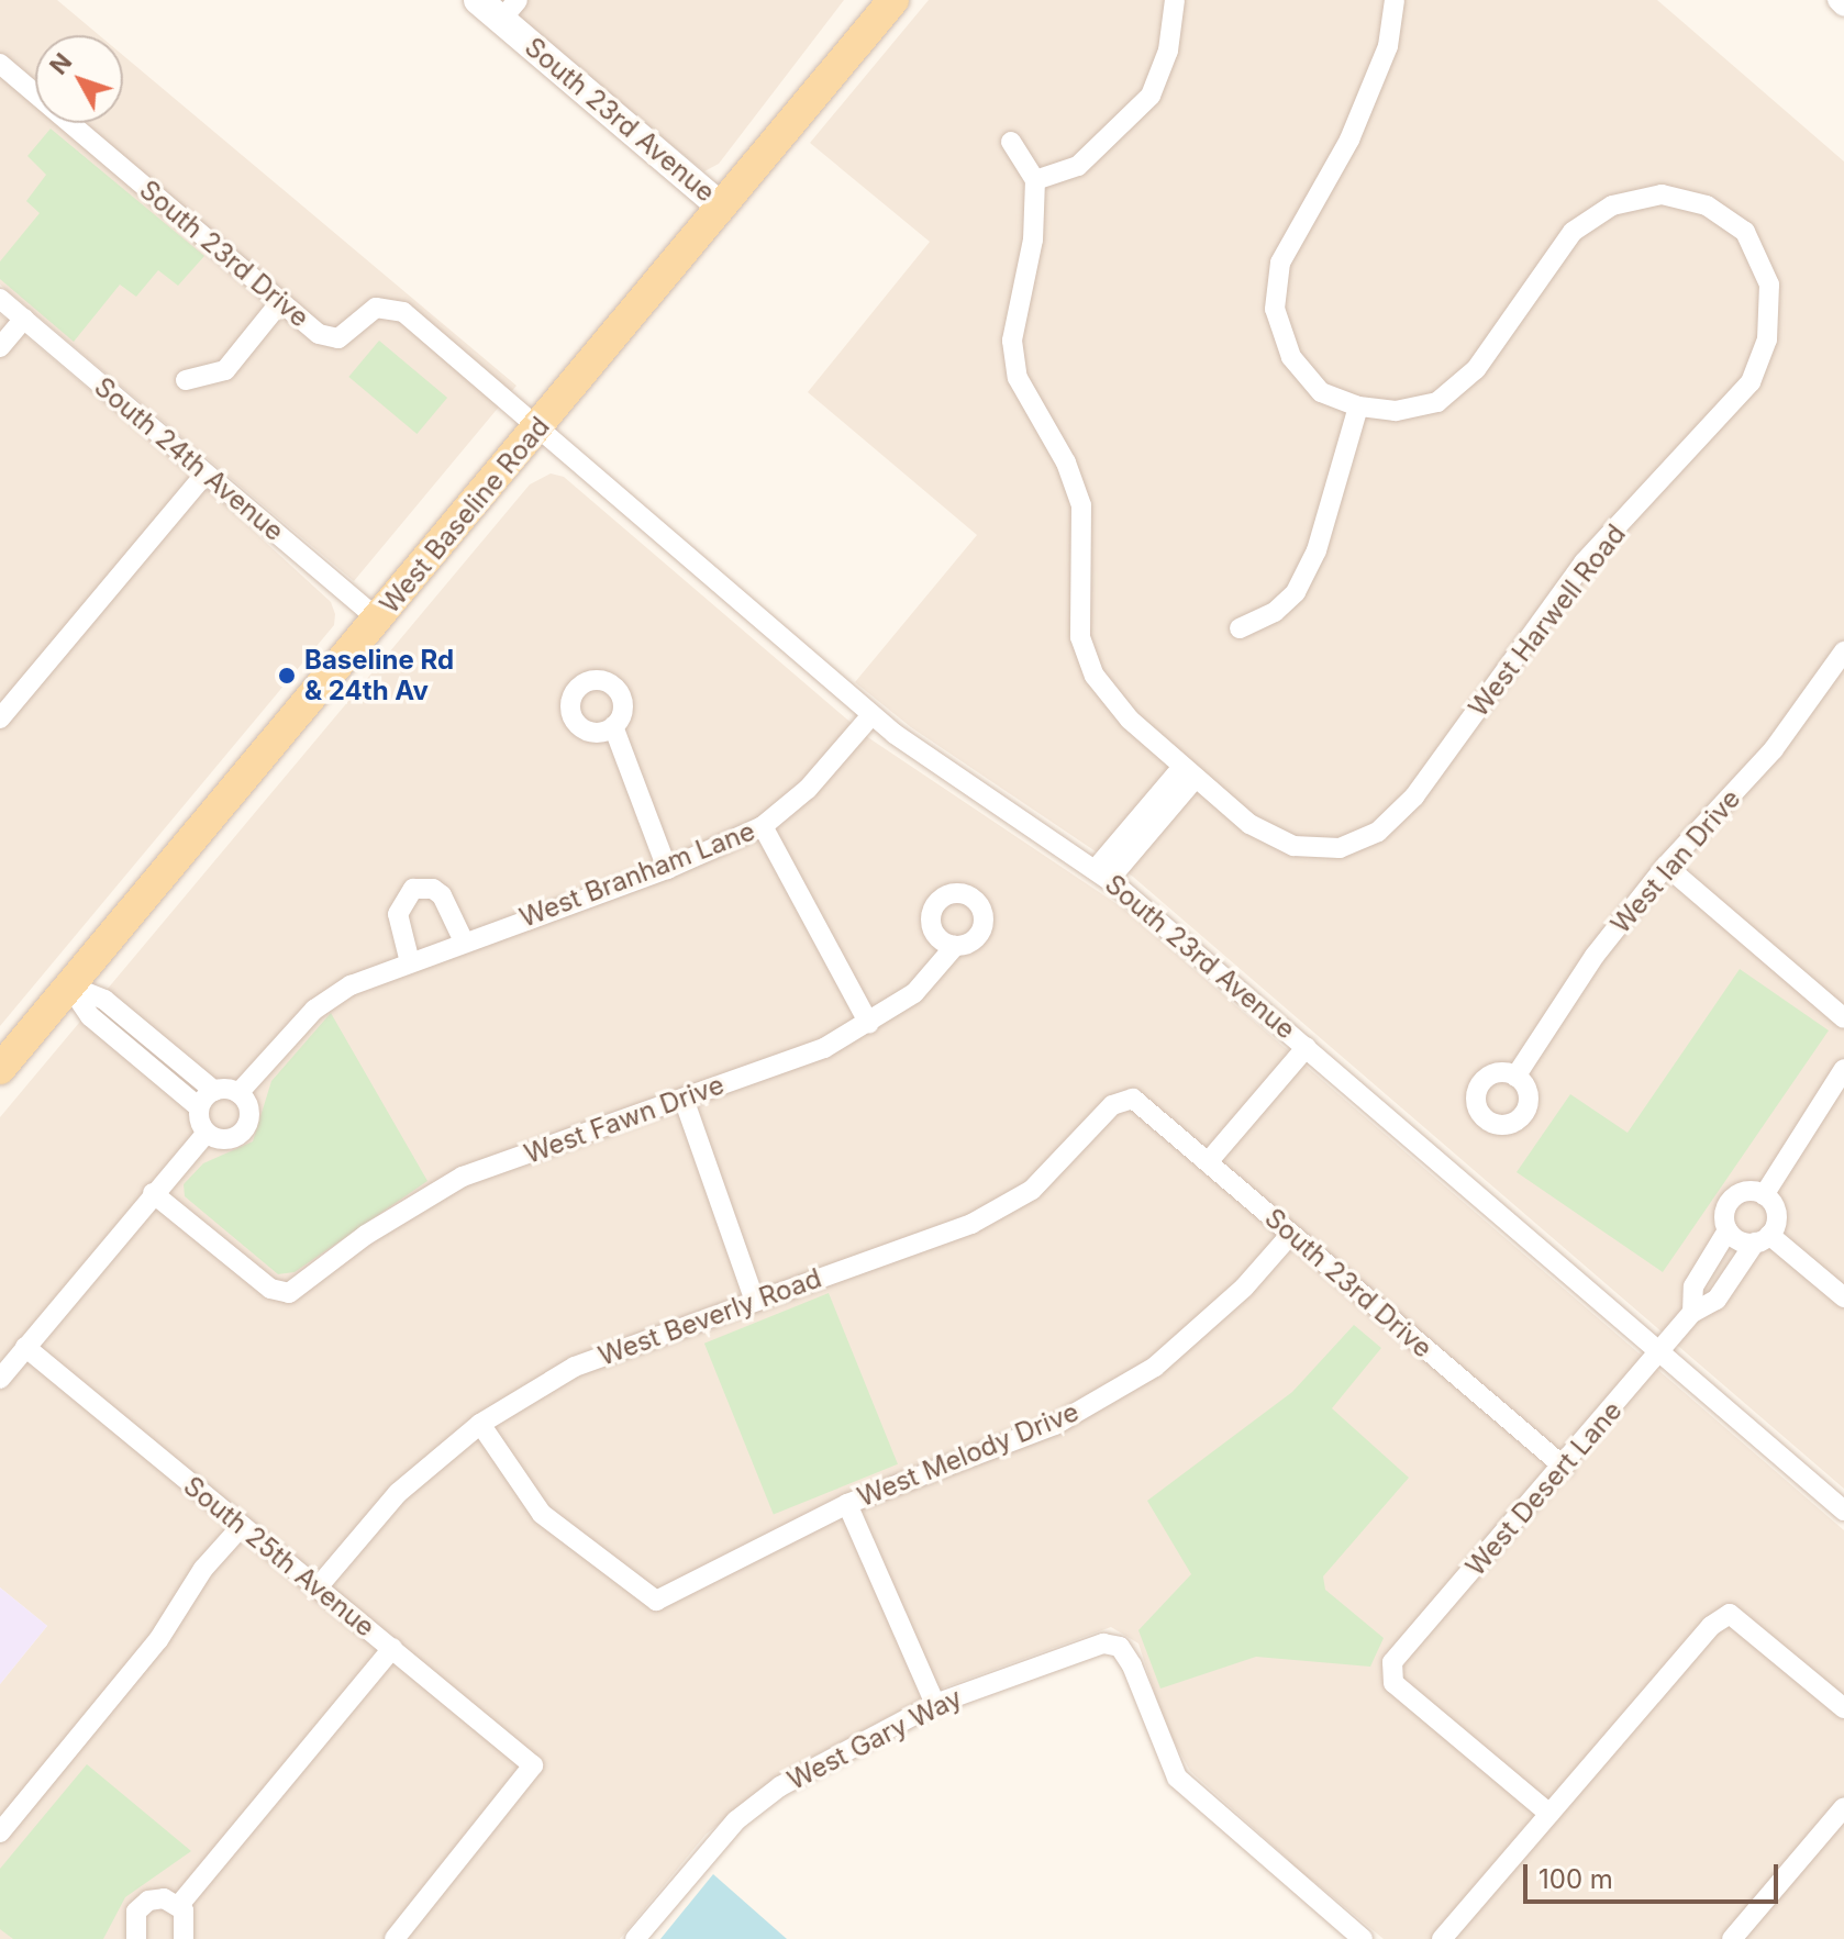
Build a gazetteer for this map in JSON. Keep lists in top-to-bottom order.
{
  "streets": {
    "main road": ["West Baseline Road"],
    "street": [
      "South 23rd Avenue",
      "South 23rd Drive",
      "South 24th Avenue",
      "West Harwell Road",
      "West Ian Drive",
      "West Branham Lane",
      "West Fawn Drive",
      "West Beverly Road",
      "West Melody Drive",
      "West Desert Lane",
      "South 25th Avenue",
      "West Gary Way"
    ]
  },
  "crossings": [
    ["South 23rd Avenue", "South 23rd Drive"],
    ["South 23rd Avenue", "West Baseline Road"],
    ["South 23rd Avenue", "West Branham Lane"],
    ["South 23rd Avenue", "West Desert Lane"],
    ["South 23rd Drive", "West Baseline Road"],
    ["South 23rd Drive", "West Beverly Road"],
    ["South 23rd Drive", "West Melody Drive"],
    ["South 23rd Drive", "West Desert Lane"],
    ["South 24th Avenue", "West Baseline Road"],
    ["West Beverly Road", "West Melody Drive"],
    ["West Beverly Road", "South 25th Avenue"]
  ],
  "places": ["Baseline Rd & 24th Av"],
  "scale_bar": "100 m",
  "north": "top left"
}
